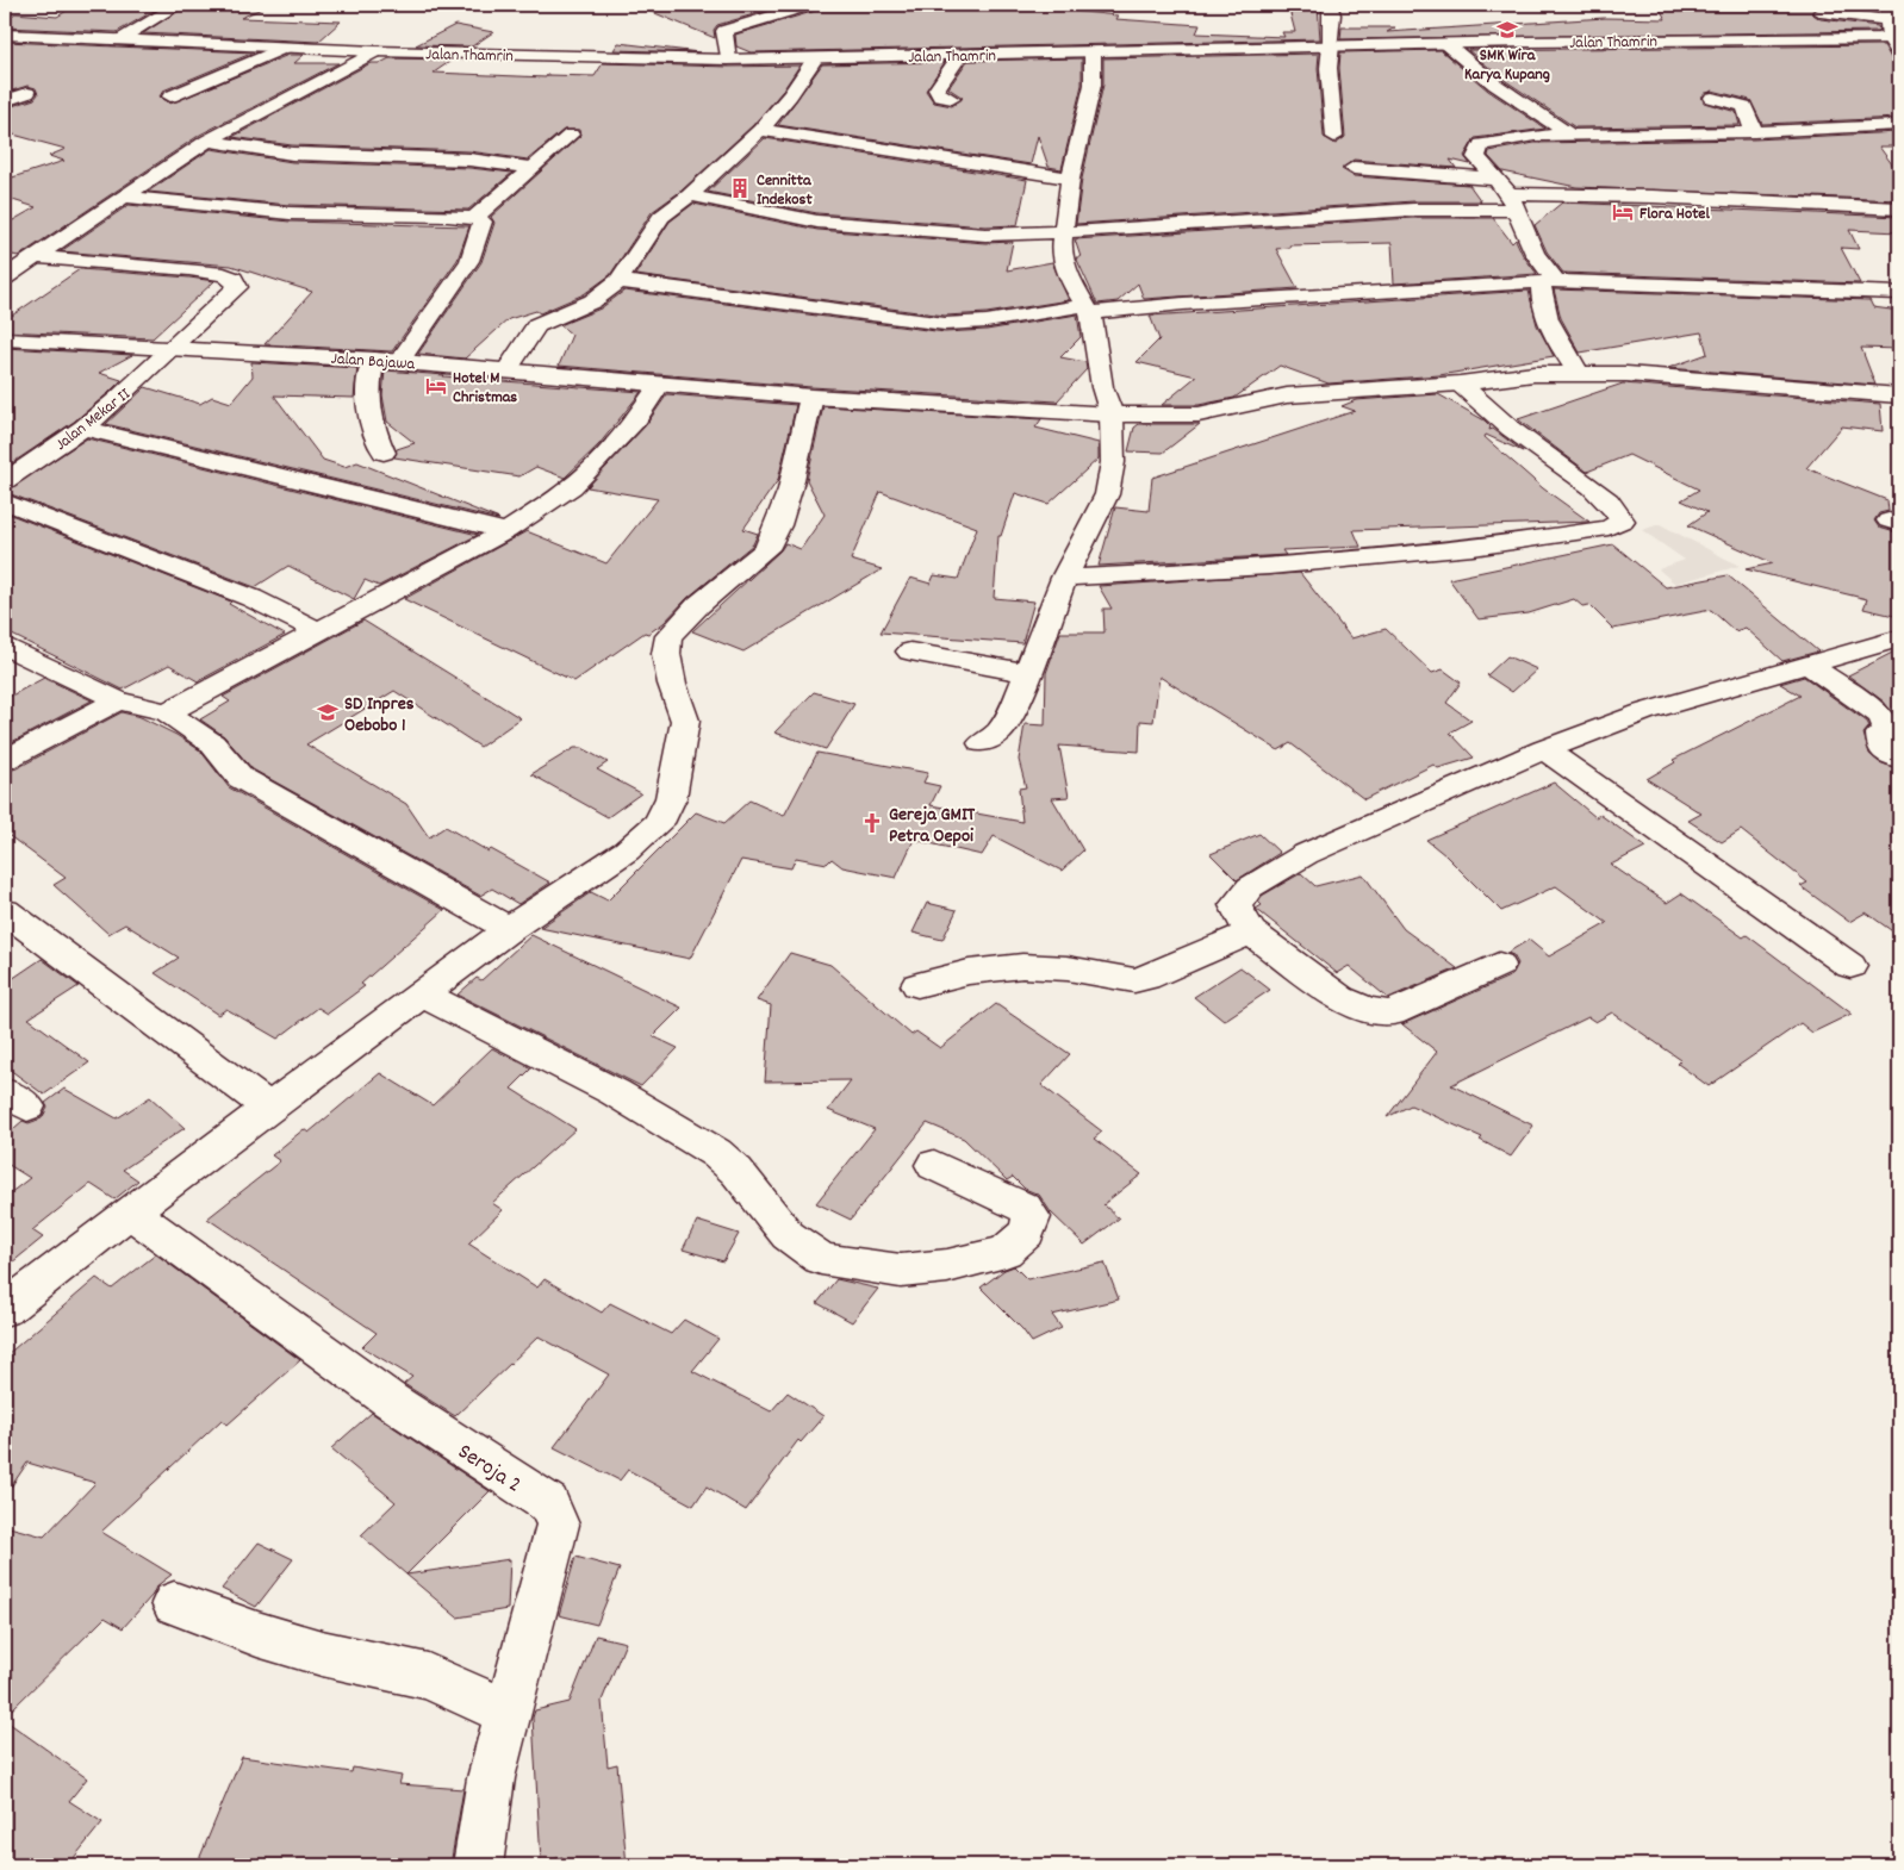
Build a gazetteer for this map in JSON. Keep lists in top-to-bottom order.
{
  "streets": {
    "street": [
      "Jalan Thamrin",
      "Jalan Bajawa",
      "Jalan Mekar II",
      "Seroja 2"
    ]
  },
  "crossings": [
    ["Jalan Bajawa", "Jalan Mekar II"]
  ],
  "places": {
    "school or university": ["SMK Wira Karya Kupang", "SD Inpres Oebobo 1"],
    "building": ["Cennitta Indekost"],
    "hotel": ["Flora Hotel", "Hotel M Christmas"],
    "church": ["Gereja GMIT Petra Oepoi"]
  }
}
